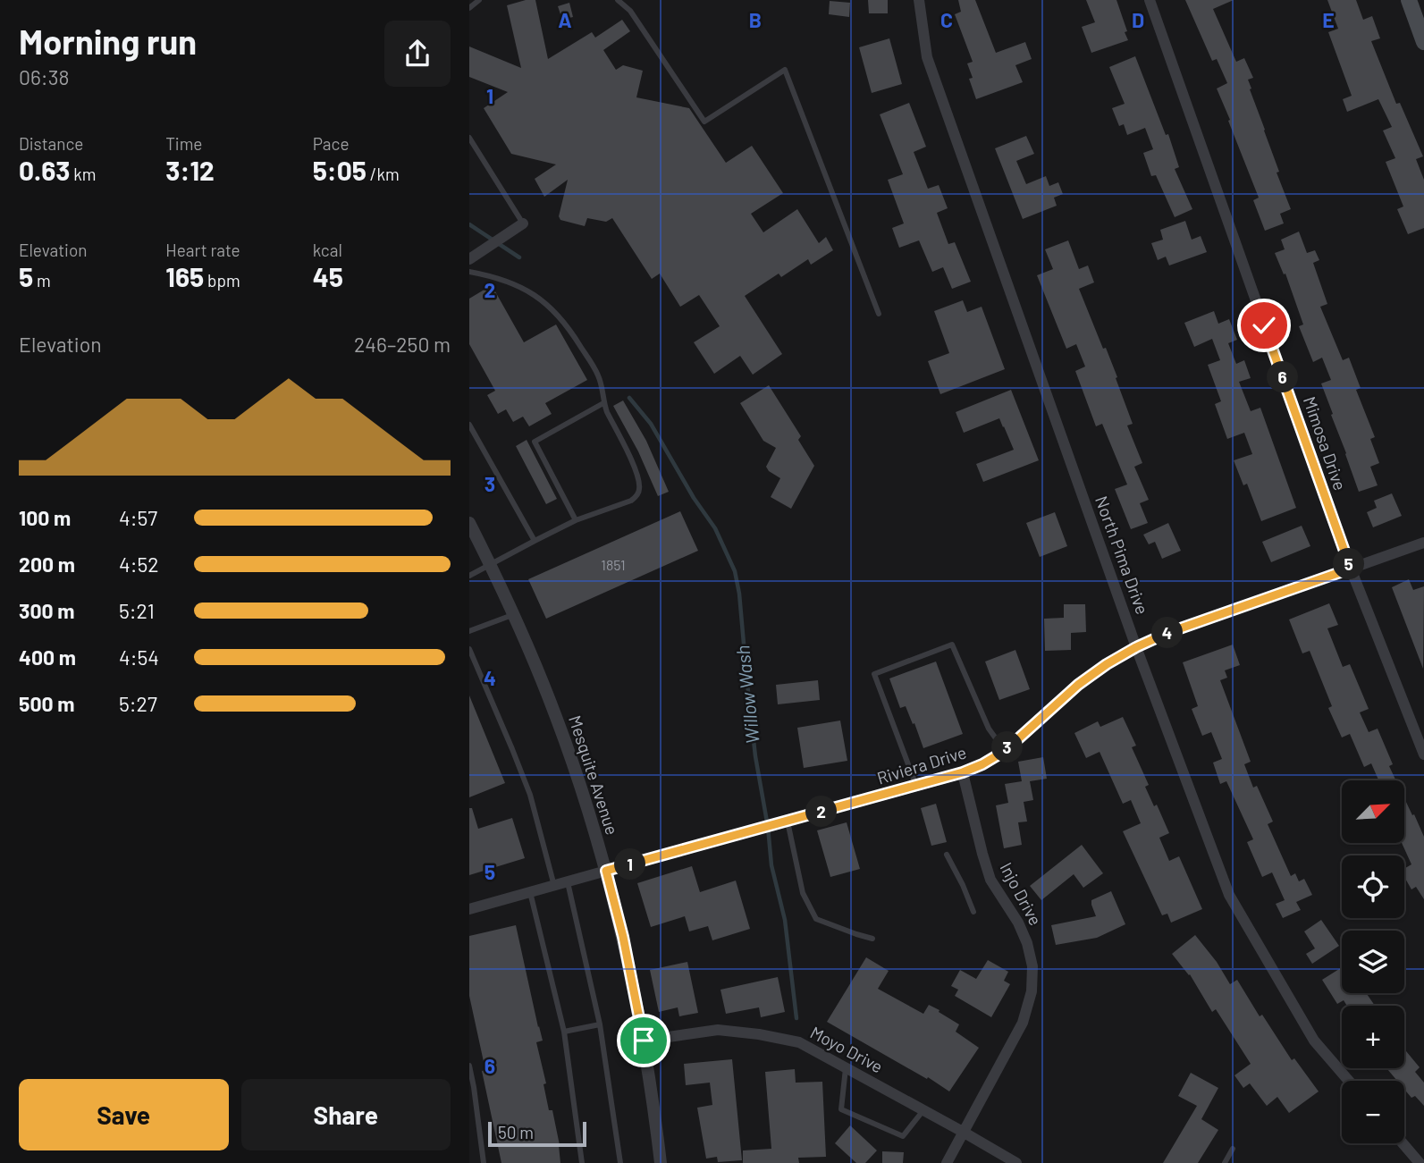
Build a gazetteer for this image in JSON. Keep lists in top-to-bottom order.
{
  "streets": {
    "street": [
      "Mimosa Drive",
      "North Pima Drive",
      "Riviera Drive",
      "Mesquite Avenue",
      "Injo Drive",
      "Moyo Drive"
    ]
  },
  "crossings": [
    ["Mimosa Drive", "Riviera Drive"],
    ["North Pima Drive", "Riviera Drive"],
    ["Riviera Drive", "Mesquite Avenue"],
    ["Riviera Drive", "Injo Drive"],
    ["Mesquite Avenue", "Moyo Drive"],
    ["Injo Drive", "Moyo Drive"]
  ],
  "water": ["Willow Wash"],
  "house_numbers": ["1851"],
  "scale_bar": "50 m",
  "north": "top right",
  "page": {
    "heading": ["Morning run", "06:38"],
    "stats": [
      ["Distance", "0.63 km"],
      ["Time", "3:12"],
      ["Pace", "5:05 /km"],
      ["Elevation", "5 m"],
      ["Heart rate", "165 bpm"],
      ["kcal", "45"]
    ],
    "chart": ["Elevation", "246–250 m"],
    "pins": [
      "6",
      "5",
      "4",
      "3",
      "2",
      "1"
    ],
    "list": [
      {
        "name": "100 m",
        "note": "4:57"
      },
      {
        "name": "200 m",
        "note": "4:52"
      },
      {
        "name": "300 m",
        "note": "5:21"
      },
      {
        "name": "400 m",
        "note": "4:54"
      },
      {
        "name": "500 m",
        "note": "5:27"
      }
    ],
    "map_buttons": ["+", "−"],
    "buttons": ["Save", "Share"],
    "scale": "50 m"
  },
  "grid": {
    "columns": [
      "A",
      "B",
      "C",
      "D",
      "E"
    ],
    "rows": [
      "1",
      "2",
      "3",
      "4",
      "5",
      "6"
    ]
  }
}
